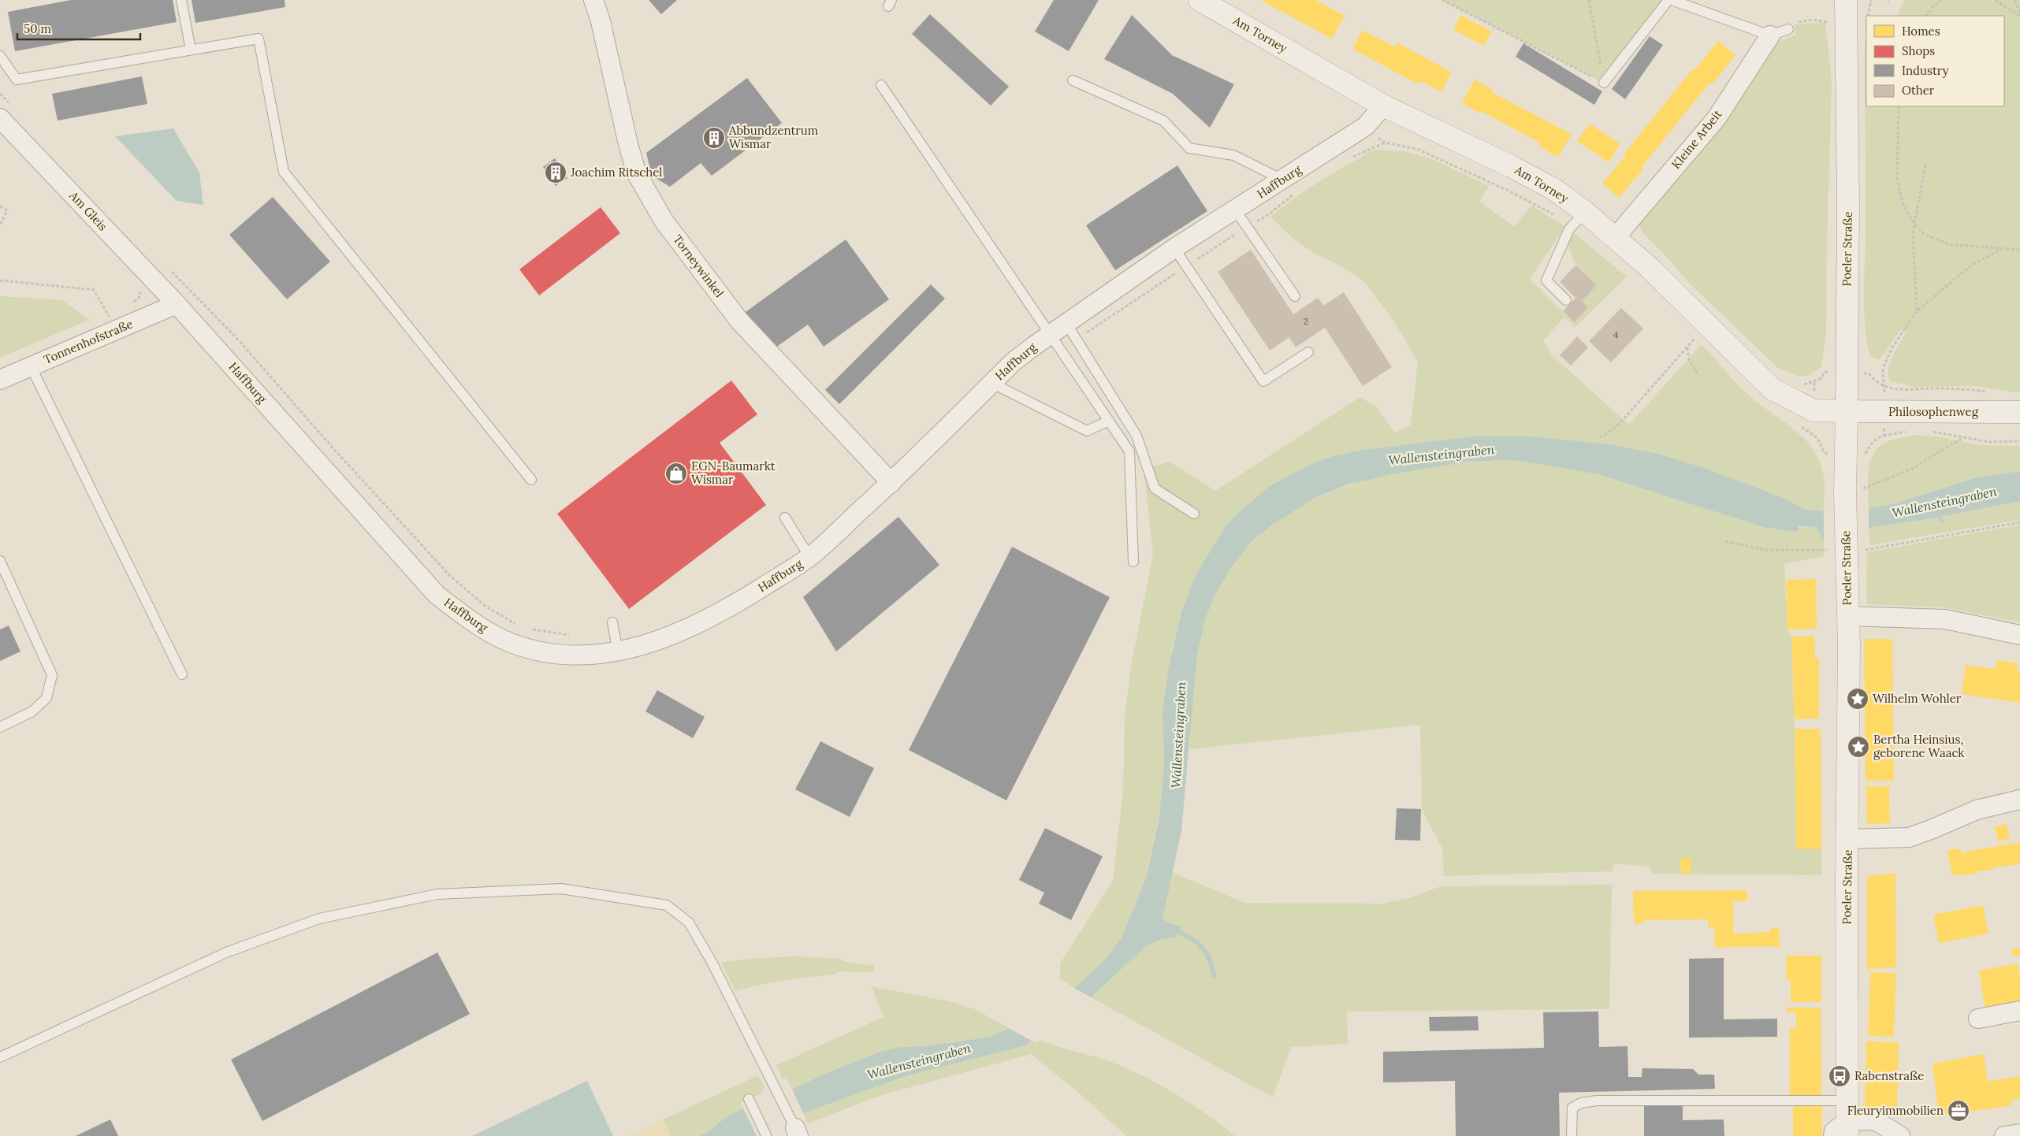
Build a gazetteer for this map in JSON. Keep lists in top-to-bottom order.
{
  "streets": {
    "street": [
      "Am Torney",
      "Kleine Arbeit",
      "Haffburg",
      "Am Gleis",
      "Poeler Straße",
      "Torneywinkel",
      "Tonnenhofstraße",
      "Philosophenweg"
    ]
  },
  "crossings": [
    ["Am Torney", "Kleine Arbeit"],
    ["Am Torney", "Haffburg"],
    ["Am Torney", "Poeler Straße"],
    ["Am Torney", "Philosophenweg"],
    ["Haffburg", "Am Gleis"],
    ["Haffburg", "Torneywinkel"],
    ["Haffburg", "Tonnenhofstraße"],
    ["Am Gleis", "Tonnenhofstraße"],
    ["Poeler Straße", "Philosophenweg"]
  ],
  "water": ["Wallensteingraben"],
  "places": {
    "building": ["Abbundzentrum Wismar", "Joachim Ritschel"],
    "shop": ["EGN-Baumarkt Wismar"],
    "place": ["Wilhelm Wohler", "Bertha Heinsius, geborene Waack"],
    "bus stop": ["Rabenstraße"],
    "office": ["Fleuryimmobilien"]
  },
  "house_numbers": ["2", "4"],
  "legend": [
    "Homes",
    "Shops",
    "Industry",
    "Other"
  ],
  "scale_bar": "50 m"
}
